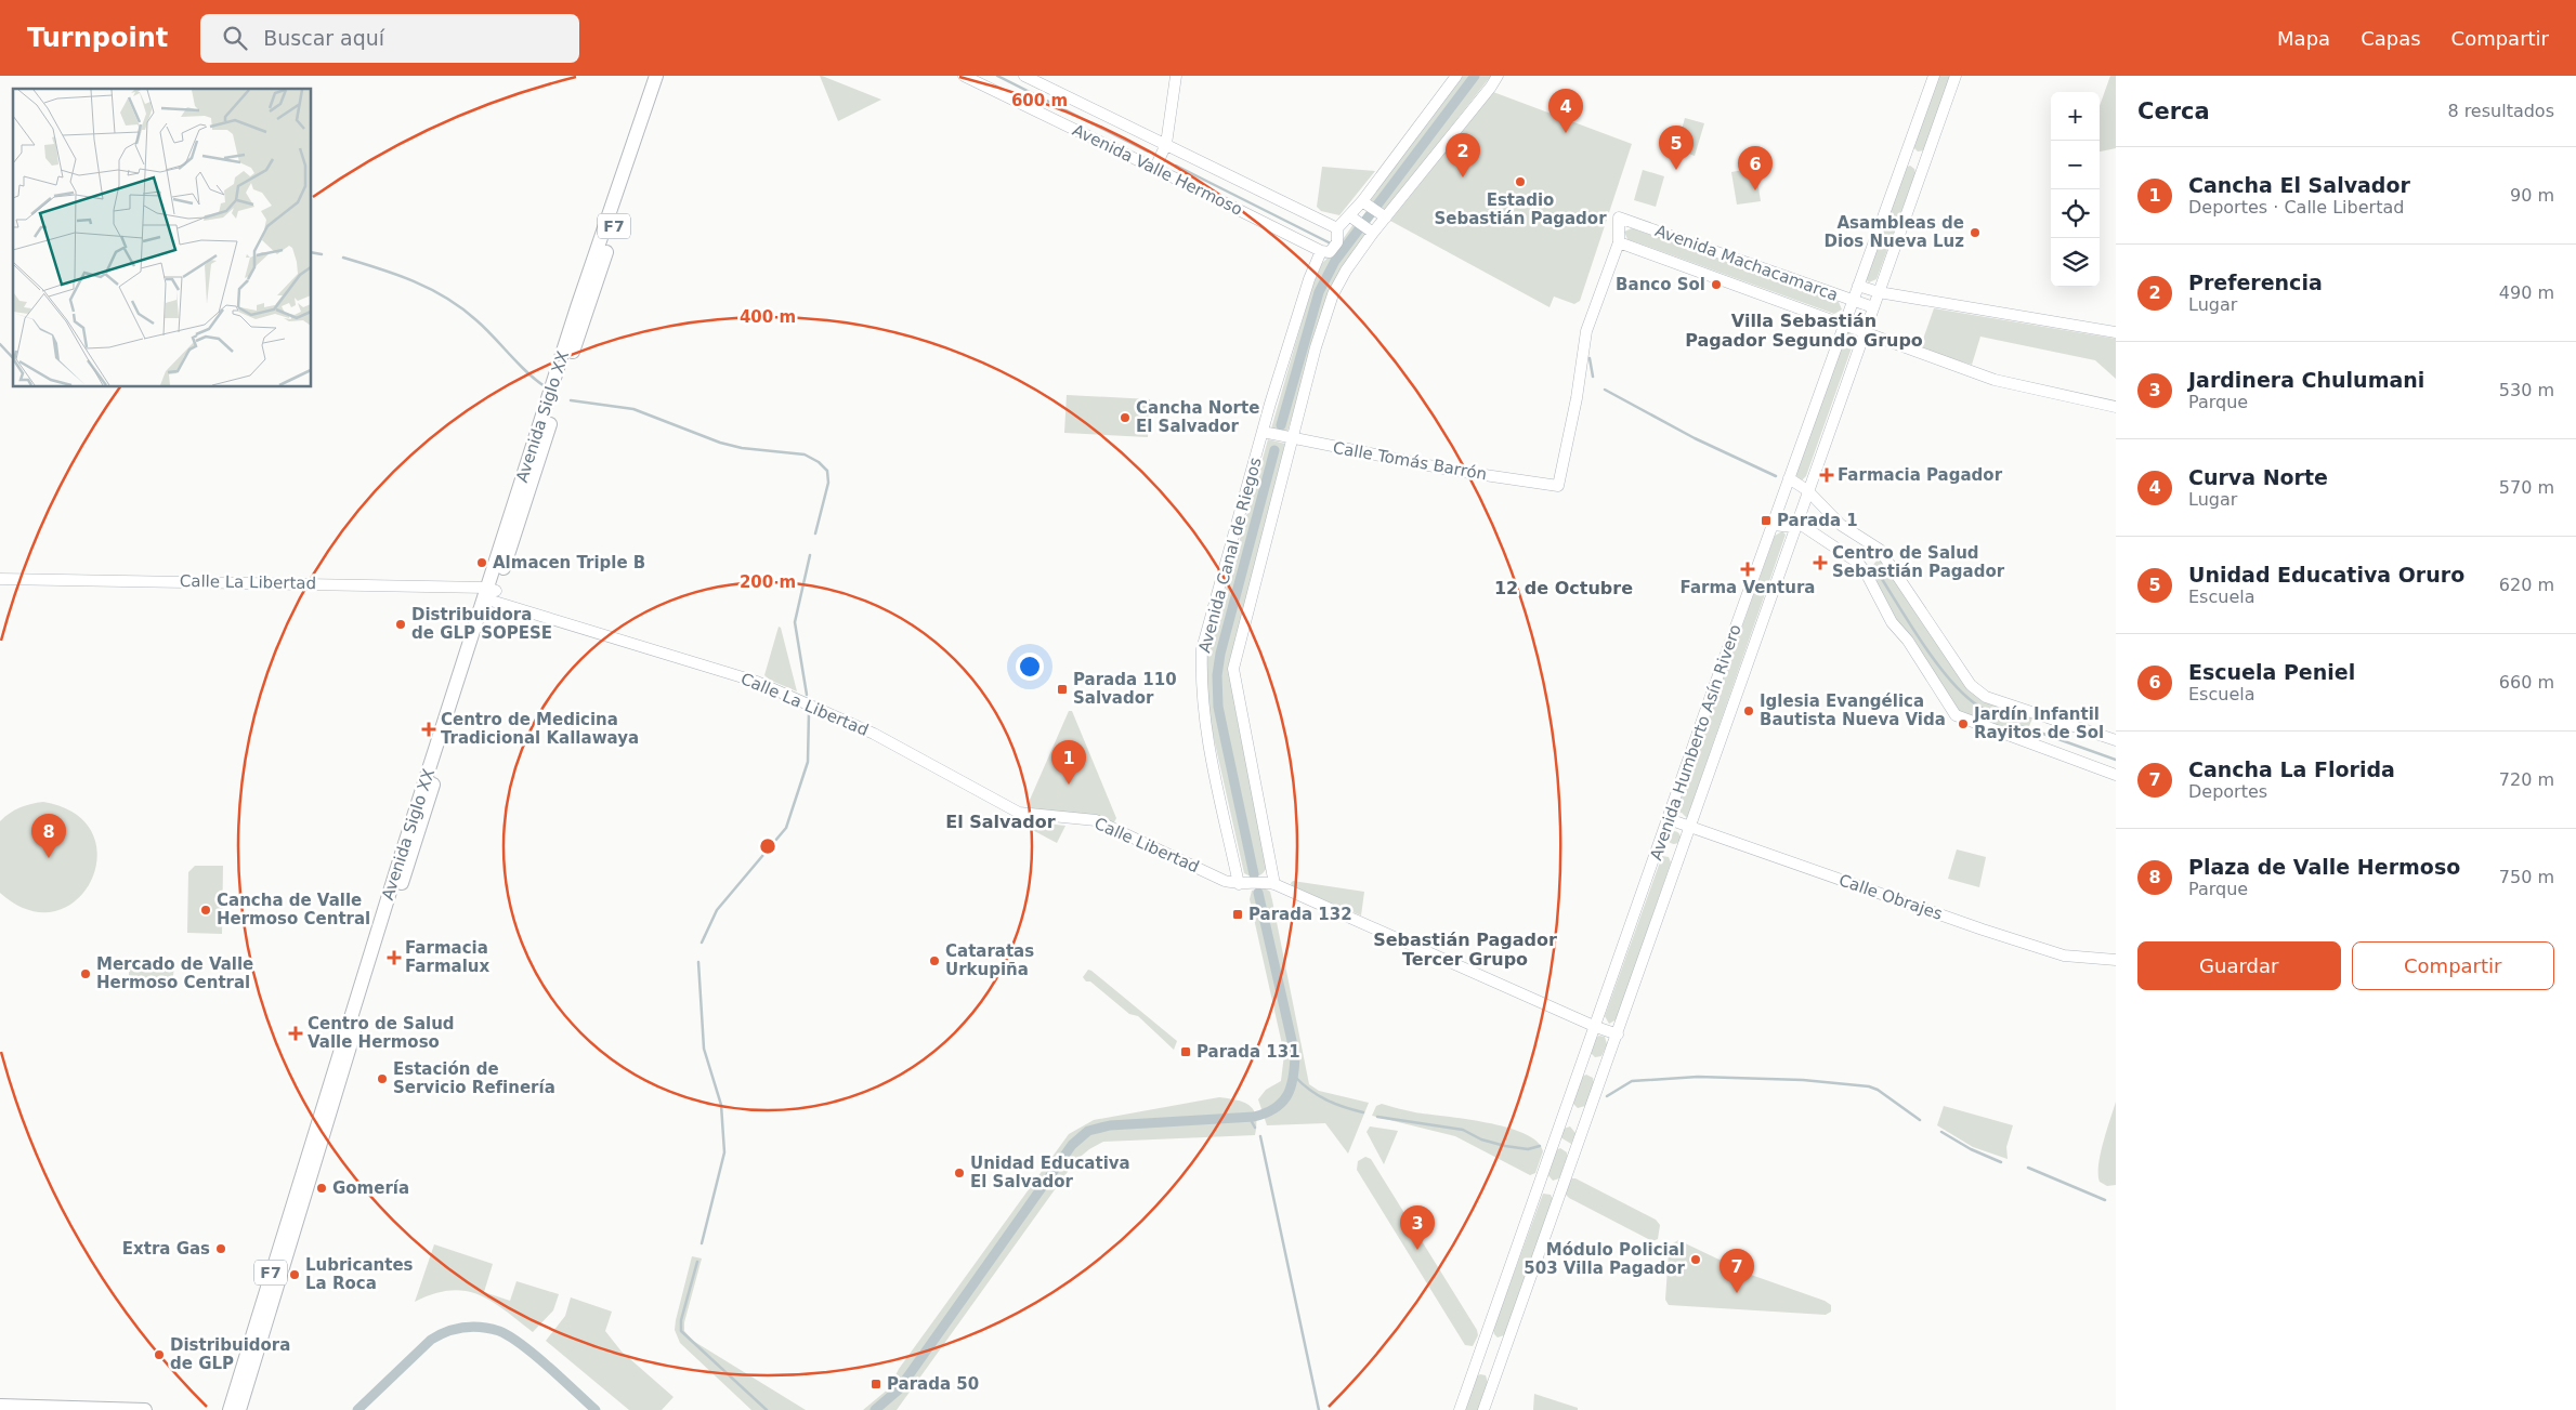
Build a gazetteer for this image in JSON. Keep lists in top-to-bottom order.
{
  "streets": {
    "highway": ["F7", "Avenida Siglo XX"],
    "street": [
      "Avenida Valle Hermoso",
      "Avenida Machacamarca",
      "Calle Tomás Barrón",
      "Avenida Canal de Riegos",
      "Calle La Libertad",
      "Avenida Humberto Asín Rivero",
      "Calle Libertad",
      "Calle Obrajes"
    ]
  },
  "crossings": [
    ["Avenida Valle Hermoso", "Avenida Canal de Riegos"],
    ["Avenida Machacamarca", "Calle Tomás Barrón"],
    ["Avenida Machacamarca", "Avenida Humberto Asín Rivero"],
    ["Avenida Siglo XX", "Calle La Libertad"],
    ["Calle Tomás Barrón", "Avenida Canal de Riegos"],
    ["Avenida Canal de Riegos", "Calle Libertad"],
    ["Calle La Libertad", "Calle Libertad"],
    ["Avenida Humberto Asín Rivero", "Calle Obrajes"]
  ],
  "districts": [
    "Villa Sebastián Pagador Segundo Grupo",
    "12 de Octubre",
    "El Salvador",
    "Sebastián Pagador Tercer Grupo"
  ],
  "places": {
    "other": [
      "Estadio Sebastián Pagador",
      "Asambleas de Dios Nueva Luz",
      "Banco Sol",
      "Cancha Norte El Salvador",
      "Almacen Triple B",
      "Distribuidora de GLP SOPESE",
      "Iglesia Evangélica Bautista Nueva Vida",
      "Jardín Infantil Rayitos de Sol",
      "Cancha de Valle Hermoso Central",
      "Cataratas Urkupiña",
      "Mercado de Valle Hermoso Central",
      "Estación de Servicio Refinería",
      "Unidad Educativa El Salvador",
      "Gomería",
      "Extra Gas",
      "Módulo Policial 503 Villa Pagador",
      "Lubricantes La Roca",
      "Distribuidora de GLP"
    ],
    "health": [
      "Farmacia Pagador",
      "Centro de Salud Sebastián Pagador",
      "Farma Ventura",
      "Centro de Medicina Tradicional Kallawaya",
      "Farmacia Farmalux",
      "Centro de Salud Valle Hermoso"
    ],
    "transit": [
      "Parada 1",
      "Parada 110 Salvador",
      "Parada 132",
      "Parada 131",
      "Parada 50"
    ]
  },
  "page": {
    "header": "Turnpoint",
    "search": "Buscar aquí",
    "nav": ["Mapa", "Capas", "Compartir"],
    "heading": ["Cerca", "8 resultados"],
    "pins": [
      "4",
      "5",
      "2",
      "6",
      "1",
      "8",
      "3",
      "7"
    ],
    "map_buttons": ["+", "−"],
    "list": [
      {
        "mark": "1",
        "name": "Cancha El Salvador",
        "note": "Deportes · Calle Libertad",
        "value": "90 m"
      },
      {
        "mark": "2",
        "name": "Preferencia",
        "note": "Lugar",
        "value": "490 m"
      },
      {
        "mark": "3",
        "name": "Jardinera Chulumani",
        "note": "Parque",
        "value": "530 m"
      },
      {
        "mark": "4",
        "name": "Curva Norte",
        "note": "Lugar",
        "value": "570 m"
      },
      {
        "mark": "5",
        "name": "Unidad Educativa Oruro",
        "note": "Escuela",
        "value": "620 m"
      },
      {
        "mark": "6",
        "name": "Escuela Peniel",
        "note": "Escuela",
        "value": "660 m"
      },
      {
        "mark": "7",
        "name": "Cancha La Florida",
        "note": "Deportes",
        "value": "720 m"
      },
      {
        "mark": "8",
        "name": "Plaza de Valle Hermoso",
        "note": "Parque",
        "value": "750 m"
      }
    ],
    "buttons": ["Guardar", "Compartir"]
  },
  "rings": ["600 m", "400 m", "200 m"]
}
